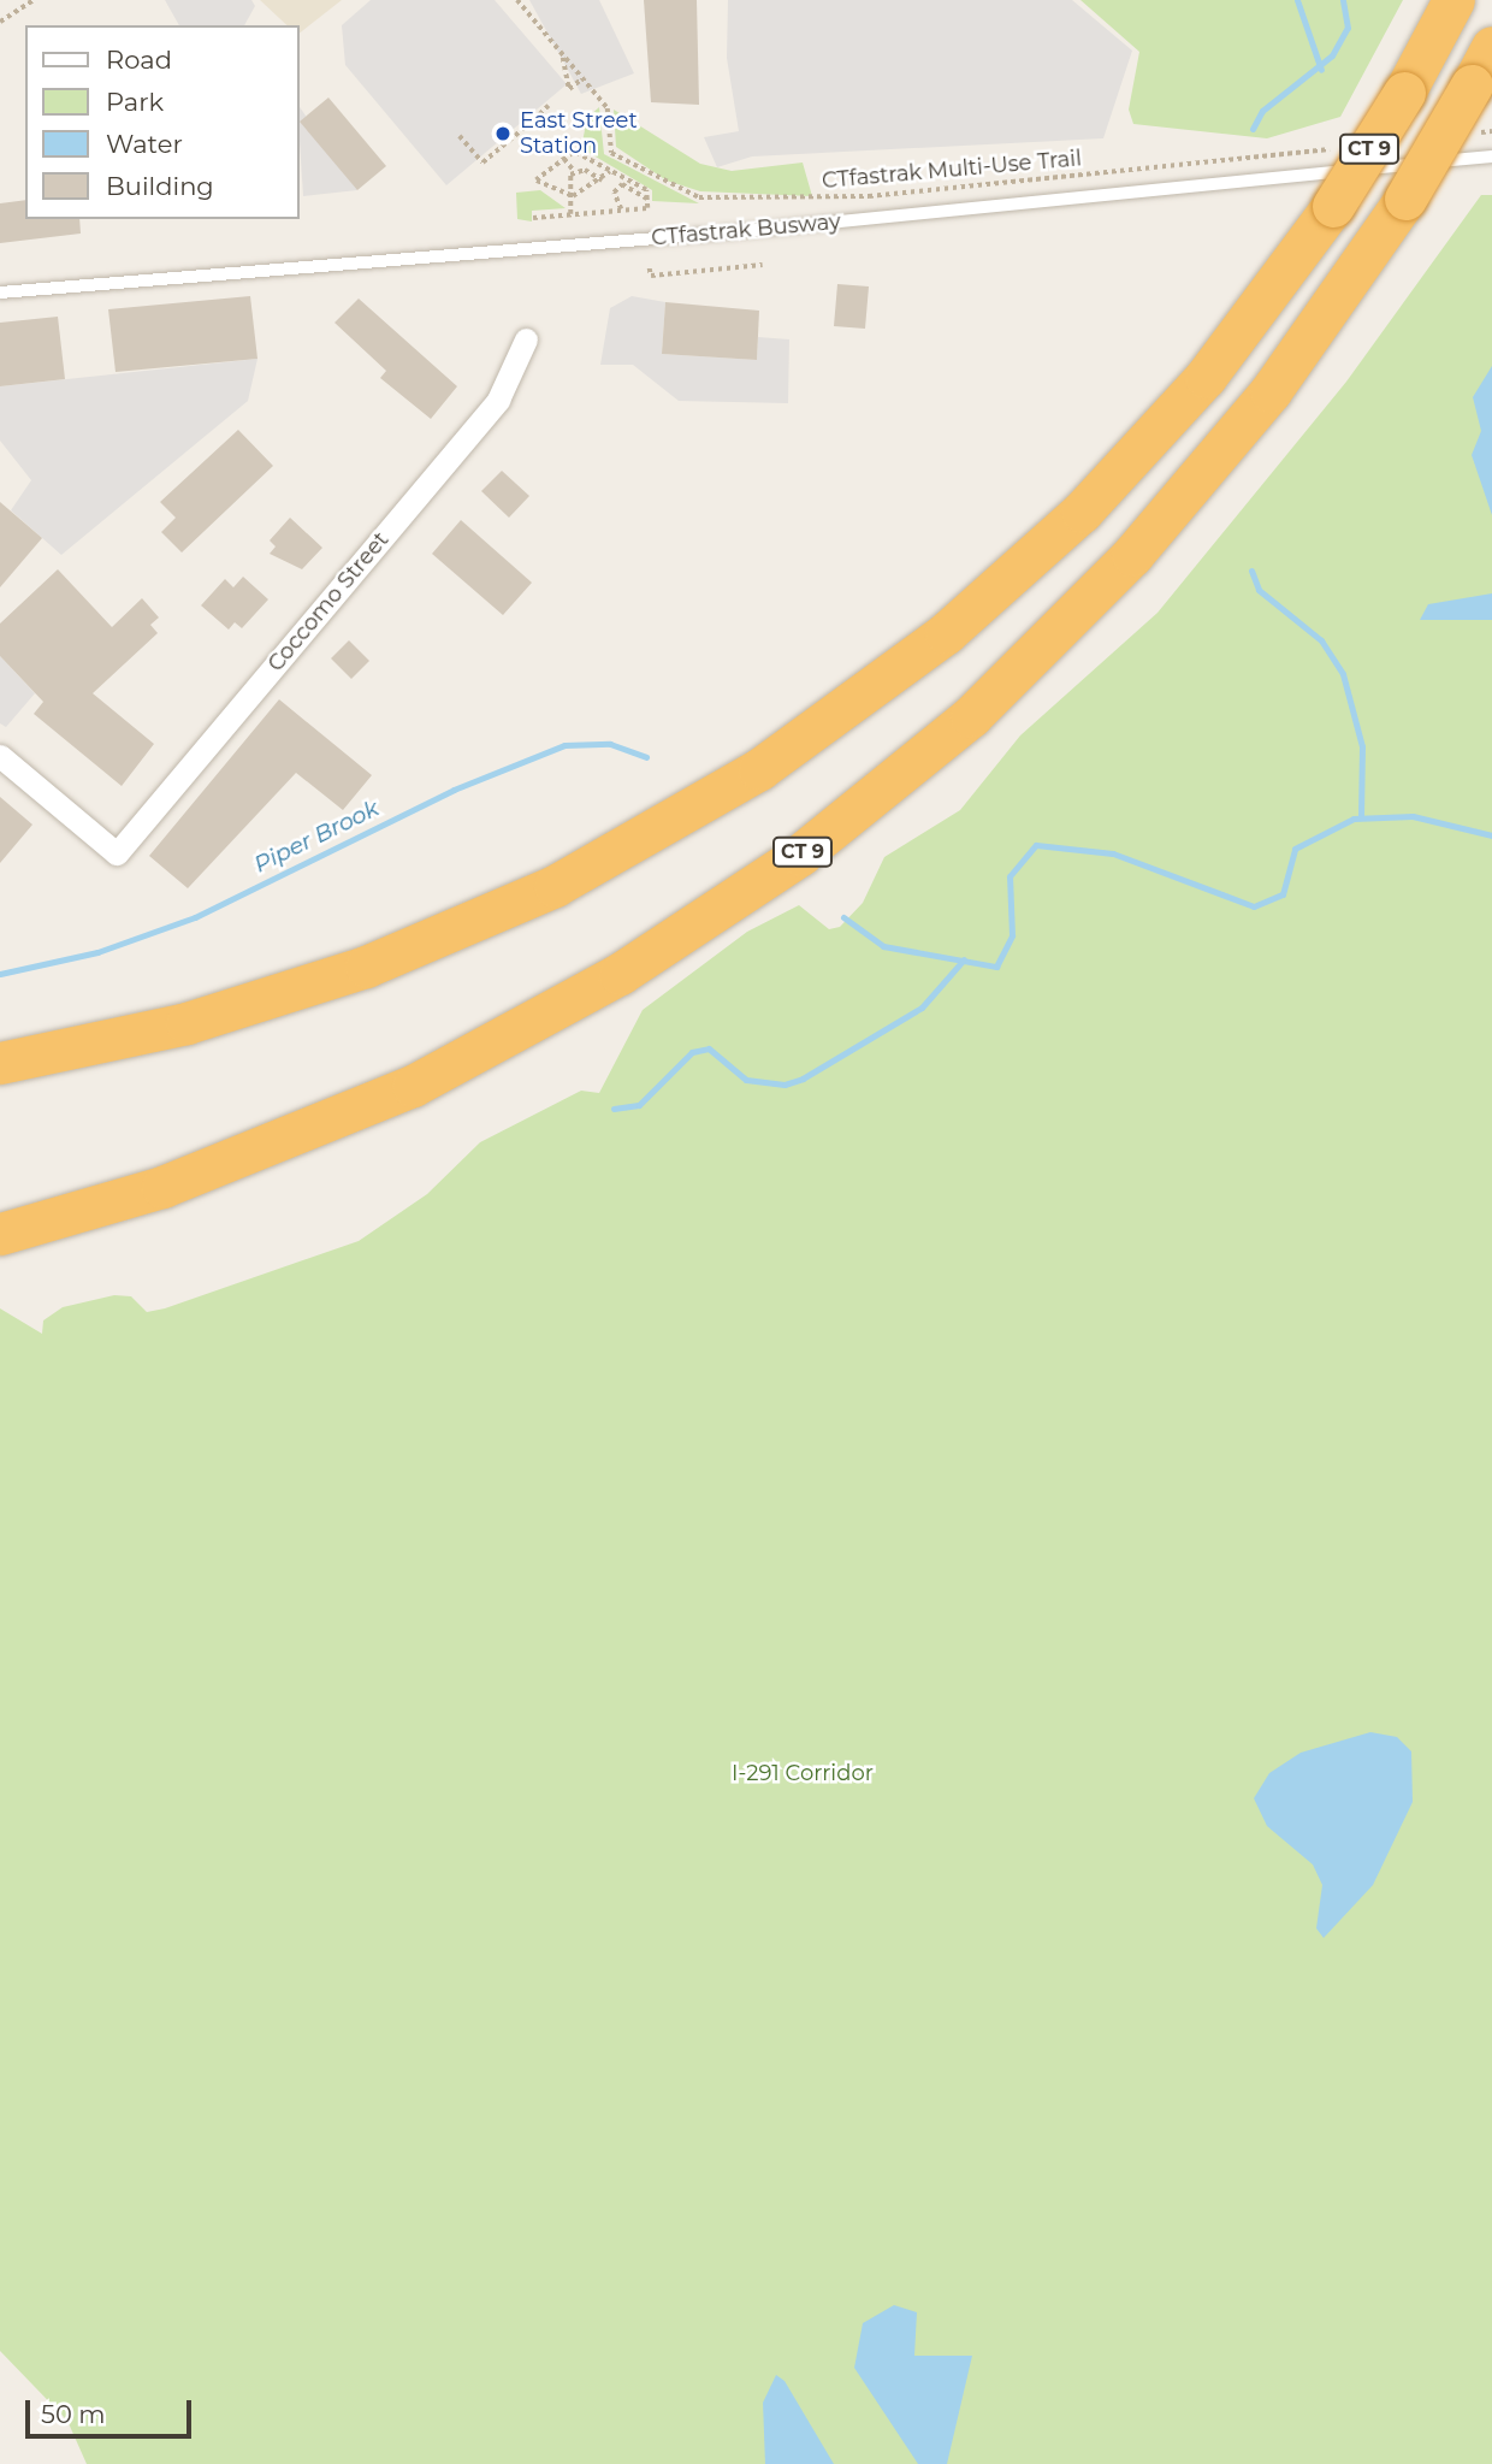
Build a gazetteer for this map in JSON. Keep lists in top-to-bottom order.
{
  "streets": {
    "highway": ["CT 9"],
    "street": ["Coccomo Street"],
    "lane": ["CTfastrak Busway"],
    "path": ["CTfastrak Multi-Use Trail"]
  },
  "water": ["Piper Brook"],
  "parks": ["I-291 Corridor"],
  "places": ["East Street Station"],
  "legend": [
    "Road",
    "Park",
    "Water",
    "Building"
  ],
  "scale_bar": "50 m"
}
